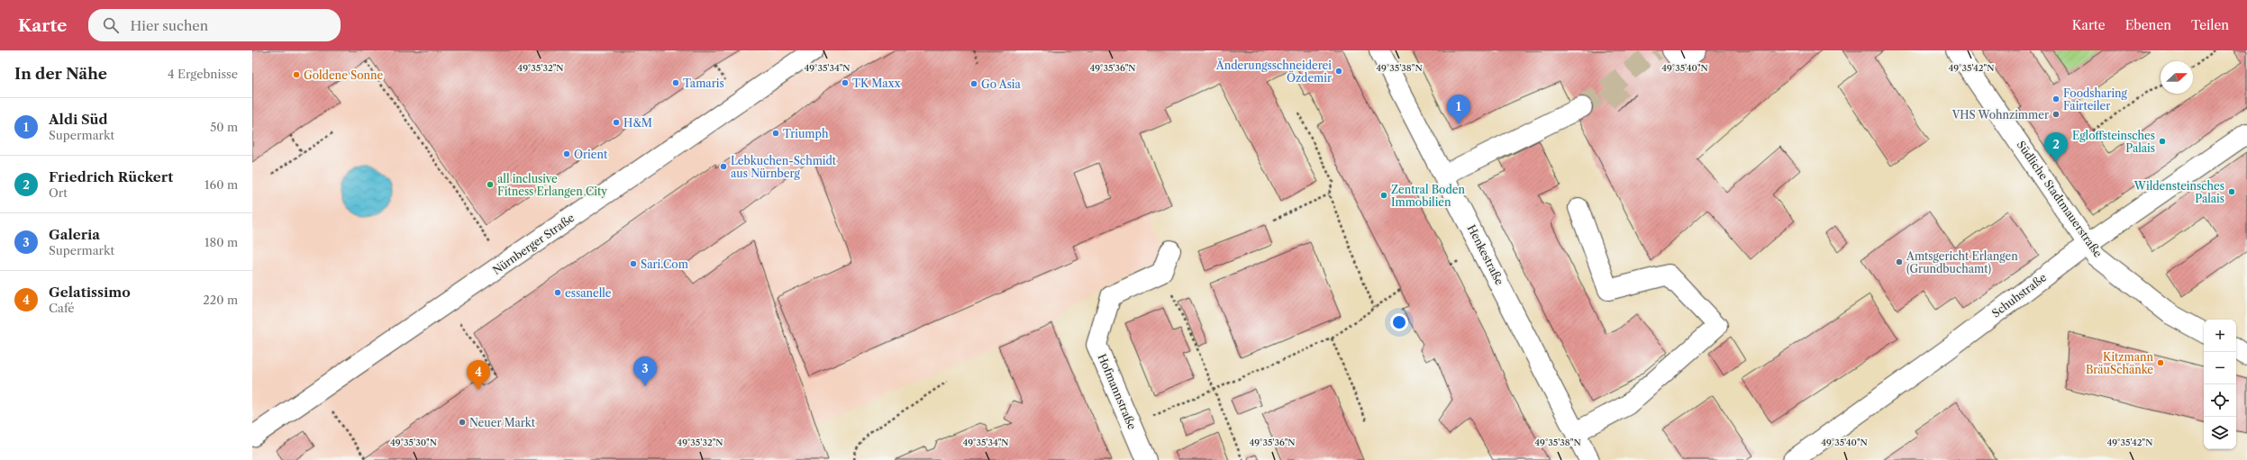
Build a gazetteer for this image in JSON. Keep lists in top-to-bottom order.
{
  "streets": {
    "street": [
      "Südliche Stadtmauerstraße",
      "Nürnberger Straße",
      "Henkestraße",
      "Schuhstraße",
      "Hofmannstraße"
    ]
  },
  "crossings": [
    ["Südliche Stadtmauerstraße", "Schuhstraße"]
  ],
  "places": [
    "Änderungsschneiderei Özdemir",
    "Goldene Sonne",
    "Tamaris",
    "TK Maxx",
    "Go Asia",
    "Foodsharing Fairteiler",
    "VHS Wohnzimmer",
    "H&M",
    "Triumph",
    "Egloffsteinsches Palais",
    "Orient",
    "Lebkuchen-Schmidt aus Nürnberg",
    "all inclusive Fitness Erlangen City",
    "Wildensteinsches Palais",
    "Zentral Boden Immobilien",
    "Amtsgericht Erlangen (Grundbuchamt)",
    "Sari.Com",
    "essanelle",
    "Kitzmann BräuSchänke",
    "Neuer Markt"
  ],
  "north": "right",
  "page": {
    "header": "Karte",
    "search": "Hier suchen",
    "nav": ["Karte", "Ebenen", "Teilen"],
    "heading": ["In der Nähe", "4 Ergebnisse"],
    "pins": [
      "1",
      "2",
      "3",
      "4"
    ],
    "list": [
      {
        "mark": "1",
        "name": "Aldi Süd",
        "note": "Supermarkt",
        "value": "50 m"
      },
      {
        "mark": "2",
        "name": "Friedrich Rückert",
        "note": "Ort",
        "value": "160 m"
      },
      {
        "mark": "3",
        "name": "Galeria",
        "note": "Supermarkt",
        "value": "180 m"
      },
      {
        "mark": "4",
        "name": "Gelatissimo",
        "note": "Café",
        "value": "220 m"
      }
    ],
    "map_buttons": ["+", "−"]
  },
  "coordinates": [
    "49°35'38\"N",
    "49°35'32\"N",
    "49°35'34\"N",
    "49°35'36\"N",
    "49°35'40\"N",
    "49°35'42\"N",
    "49°35'30\"N"
  ]
}
